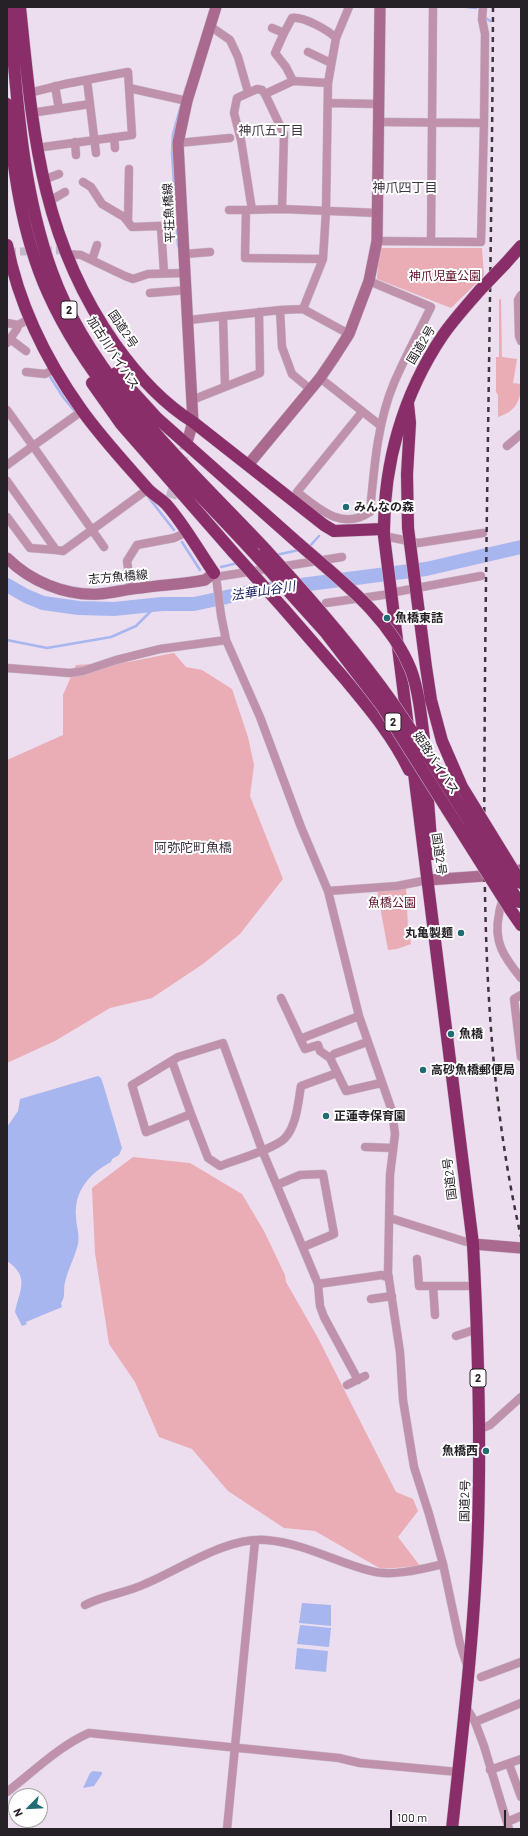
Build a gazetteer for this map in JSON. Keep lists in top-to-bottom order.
{
  "streets": {
    "highway": [
      "2",
      "国道2号",
      "加古川バイパス",
      "姫路バイパス"
    ],
    "main road": ["平荘魚橋線", "志方魚橋線"]
  },
  "crossings": [
    ["平荘魚橋線", "国道2号"],
    ["加古川バイパス", "姫路バイパス"]
  ],
  "districts": ["神爪五丁目", "神爪四丁目", "阿弥陀町魚橋"],
  "water": ["法華山谷川"],
  "parks": ["神爪児童公園", "魚橋公園"],
  "places": [
    "みんなの森",
    "魚橋東詰",
    "丸亀製麺",
    "魚橋",
    "高砂魚橋郵便局",
    "正蓮寺保育園",
    "魚橋西"
  ],
  "scale_bar": "100 m",
  "north": "bottom left"
}
